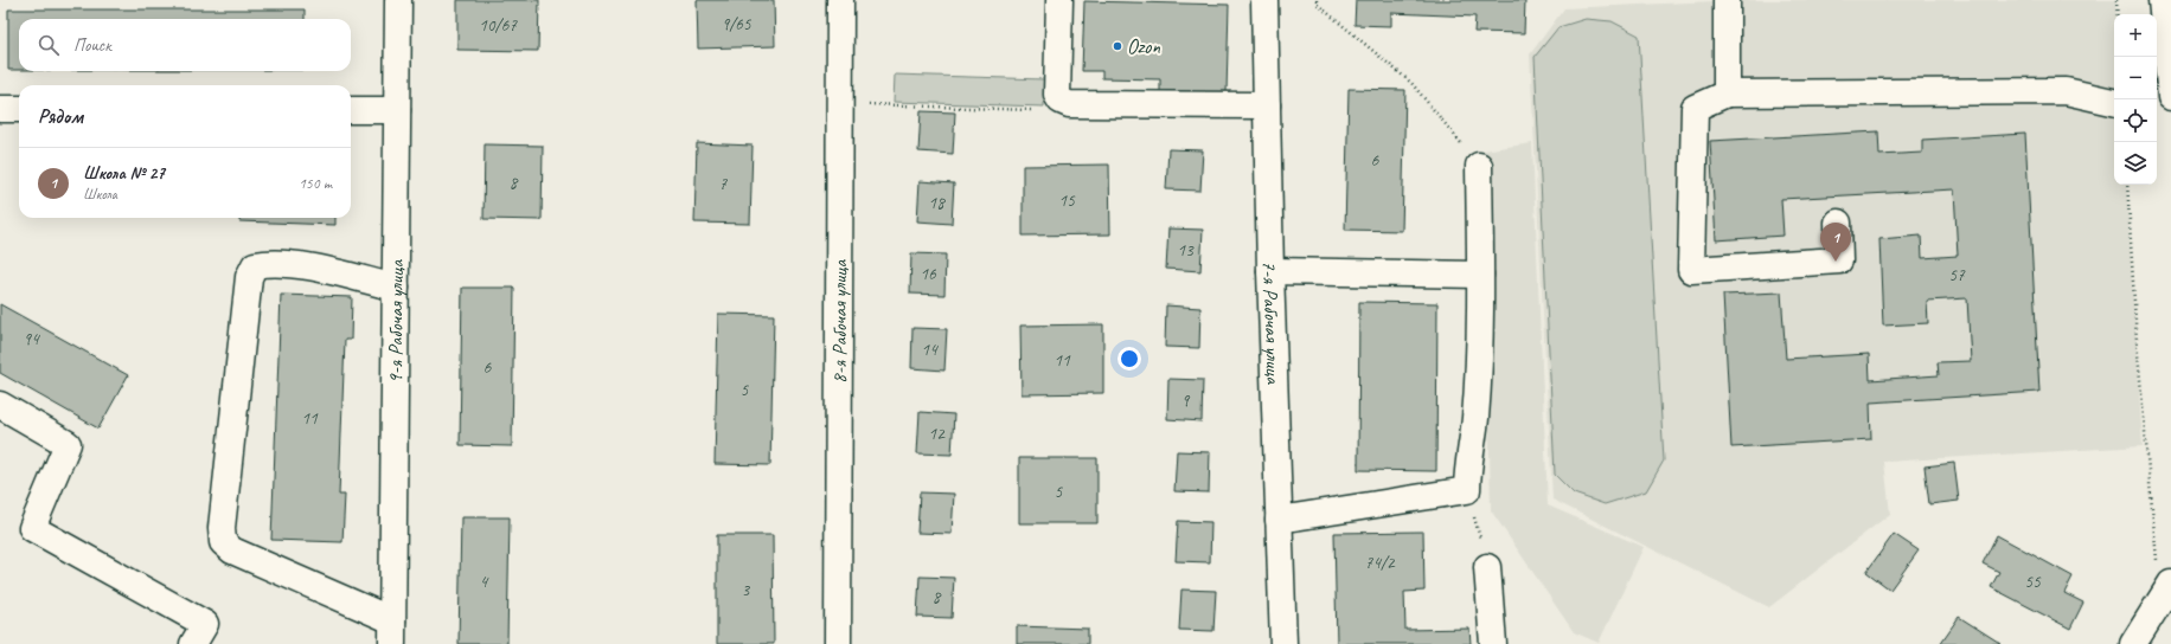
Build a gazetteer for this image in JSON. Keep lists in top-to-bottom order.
{
  "streets": {
    "street": ["9-я Рабочая улица", "8-я Рабочая улица", "7-я Рабочая улица"]
  },
  "places": ["Ozon"],
  "house_numbers": [
    "9/65",
    "10/67",
    "6",
    "8",
    "7",
    "15",
    "18",
    "13",
    "16",
    "57",
    "94",
    "14",
    "11",
    "6",
    "5",
    "9",
    "11",
    "12",
    "5",
    "74/2",
    "4",
    "55",
    "3",
    "8"
  ],
  "page": {
    "map_buttons": ["+", "−"],
    "search": "Поиск",
    "heading": "Рядом",
    "list": [
      {
        "mark": "1",
        "name": "Школа № 27",
        "note": "Школа",
        "value": "150 m"
      }
    ],
    "pins": "1"
  }
}
